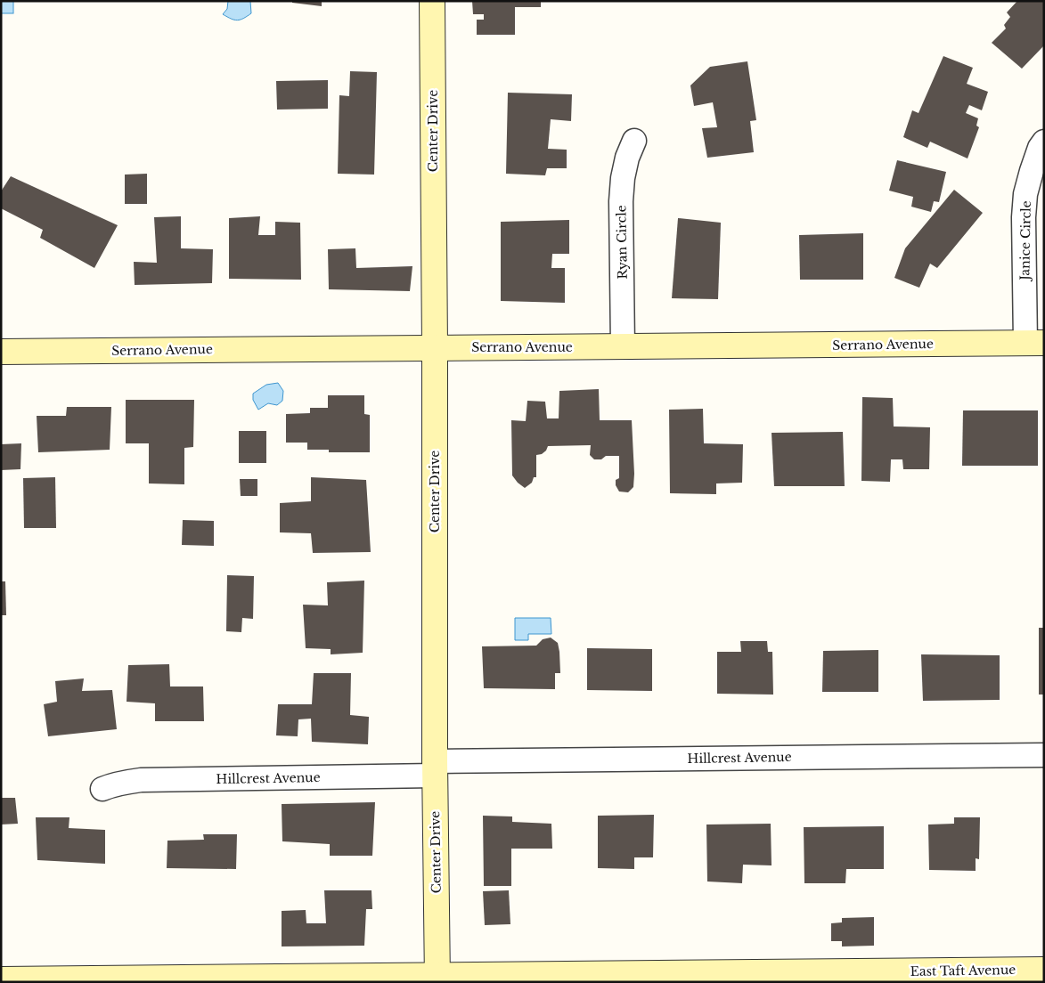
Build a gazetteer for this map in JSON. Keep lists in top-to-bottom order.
{
  "streets": {
    "street": [
      "Center Drive",
      "Janice Circle",
      "Ryan Circle",
      "Serrano Avenue",
      "Hillcrest Avenue",
      "East Taft Avenue"
    ]
  },
  "crossings": [
    ["Center Drive", "Serrano Avenue"],
    ["Center Drive", "Hillcrest Avenue"],
    ["Center Drive", "East Taft Avenue"],
    ["Janice Circle", "Serrano Avenue"],
    ["Ryan Circle", "Serrano Avenue"]
  ]
}
